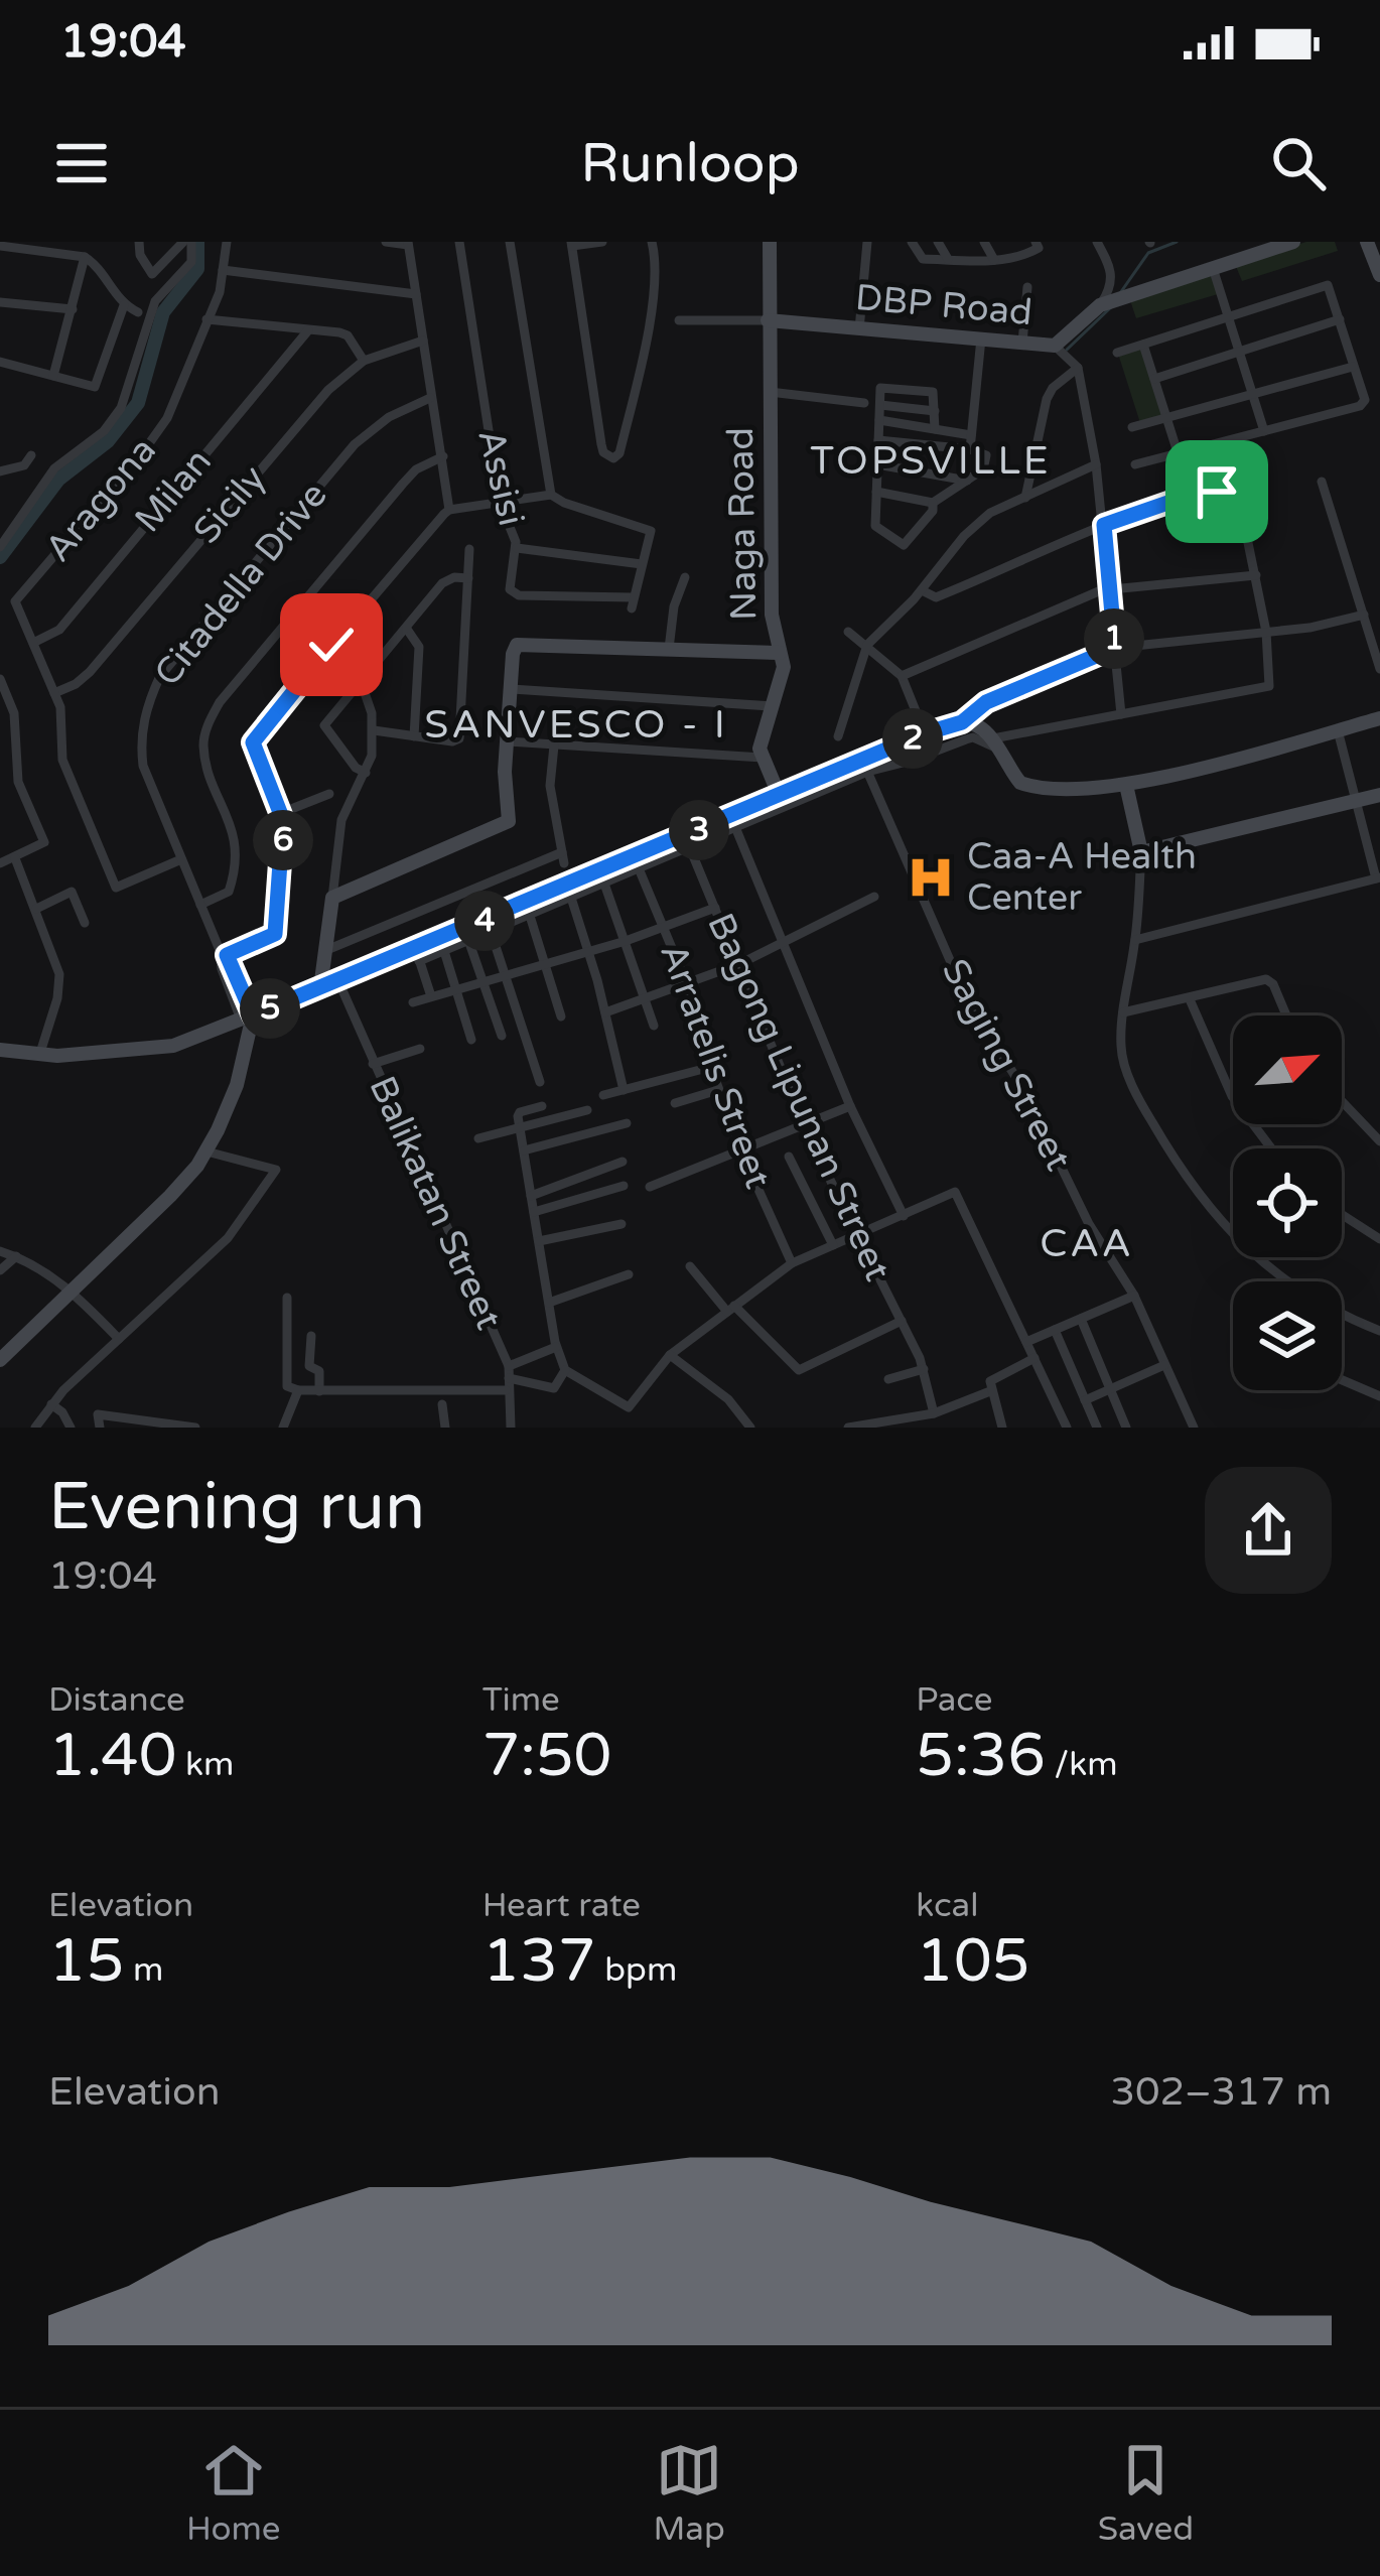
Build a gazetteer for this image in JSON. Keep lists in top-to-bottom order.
{
  "streets": {
    "street": [
      "DBP Road",
      "Assisi",
      "Milan",
      "Aragona",
      "Sicily",
      "Naga Road",
      "Citadella Drive",
      "Saging Street",
      "Arratelis Street",
      "Bagong Lipunan Street",
      "Balikatan Street"
    ]
  },
  "crossings": [
    ["DBP Road", "Naga Road"],
    ["Milan", "Aragona"],
    ["Aragona", "Sicily"],
    ["Aragona", "Citadella Drive"]
  ],
  "districts": ["TOPSVILLE", "SANVESCO - I", "CAA"],
  "places": {
    "hospital": ["Caa-A Health Center"]
  },
  "north": "top right",
  "page": {
    "status": "19:04",
    "header": "Runloop",
    "pins": [
      "1",
      "2",
      "3",
      "6",
      "4",
      "5"
    ],
    "heading": ["Evening run", "19:04"],
    "stats": [
      ["Distance", "1.40 km"],
      ["Time", "7:50"],
      ["Pace", "5:36 /km"],
      ["Elevation", "15 m"],
      ["Heart rate", "137 bpm"],
      ["kcal", "105"]
    ],
    "chart": ["Elevation", "302–317 m"],
    "tabs": ["Home", "Map", "Saved"]
  }
}
